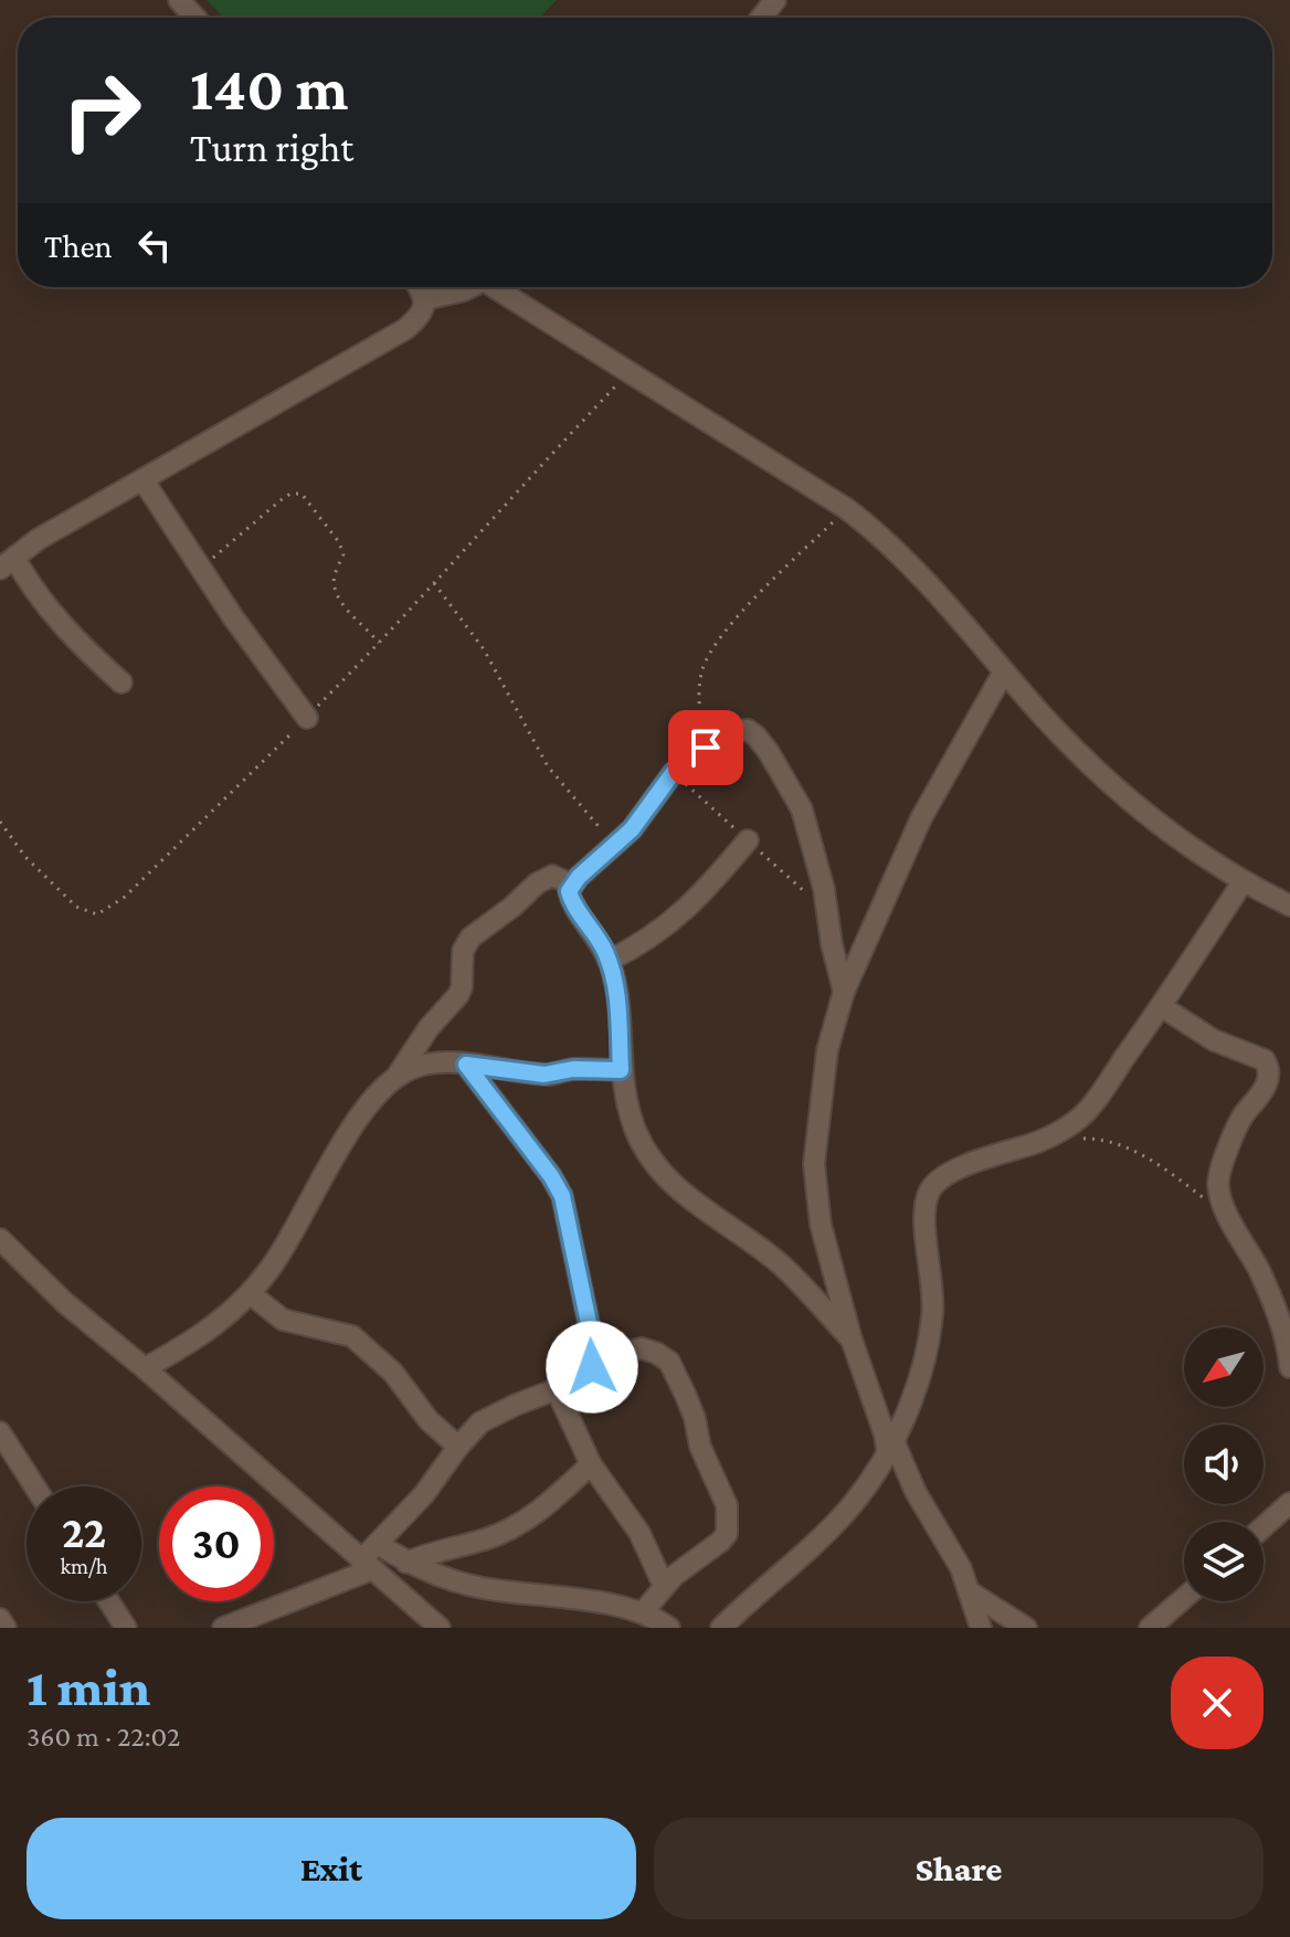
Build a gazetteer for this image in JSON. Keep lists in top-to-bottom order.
{
  "north": "bottom left",
  "page": {
    "turn": ["140 m", "Turn right"],
    "then": "Then",
    "speed": "22 km/h",
    "limit": "30",
    "heading": ["1 min", "360 m · 22:02"],
    "buttons": ["Exit", "Share"]
  }
}
